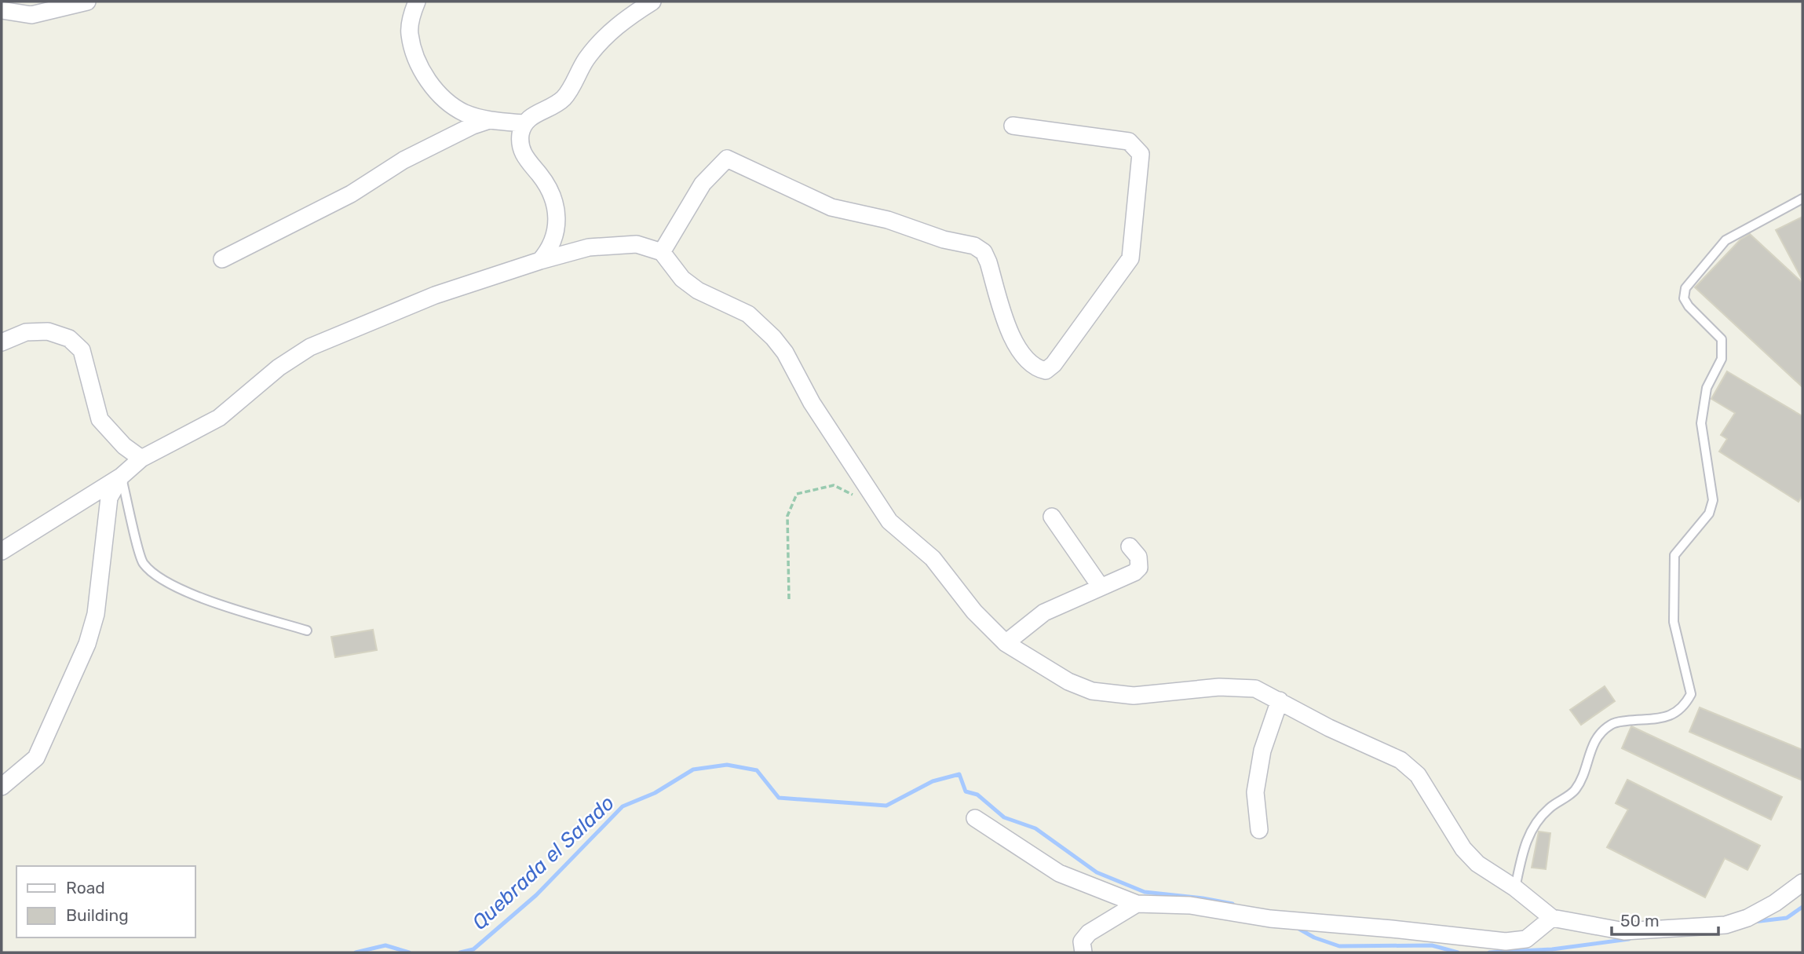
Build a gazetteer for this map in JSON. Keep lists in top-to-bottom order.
{
  "water": ["Quebrada el Salado"],
  "legend": ["Road", "Building"],
  "scale_bar": "50 m"
}
